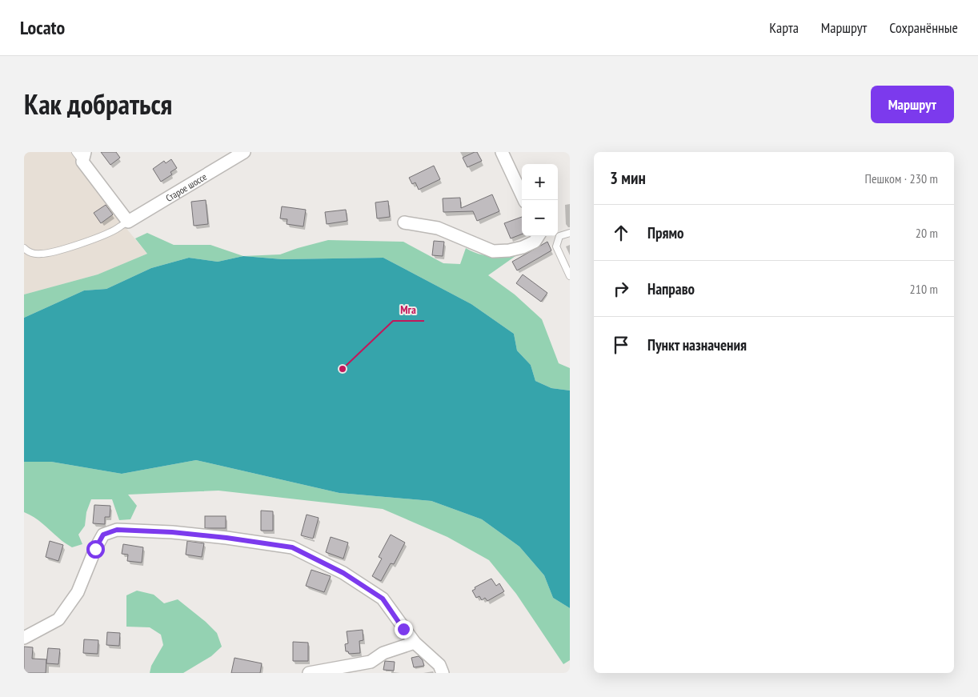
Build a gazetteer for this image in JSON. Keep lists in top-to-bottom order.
{
  "streets": {
    "street": ["Старое шоссе"]
  },
  "places": ["Мга"],
  "page": {
    "header": "Locato",
    "nav": ["Карта", "Маршрут", "Сохранённые"],
    "title": "Как добраться",
    "buttons": "Маршрут",
    "heading": ["3 мин", "Пешком · 230 m"],
    "map_buttons": ["+", "−"],
    "list": [
      ["Прямо", "20 m"],
      ["Направо", "210 m"],
      "Пункт назначения"
    ]
  }
}
